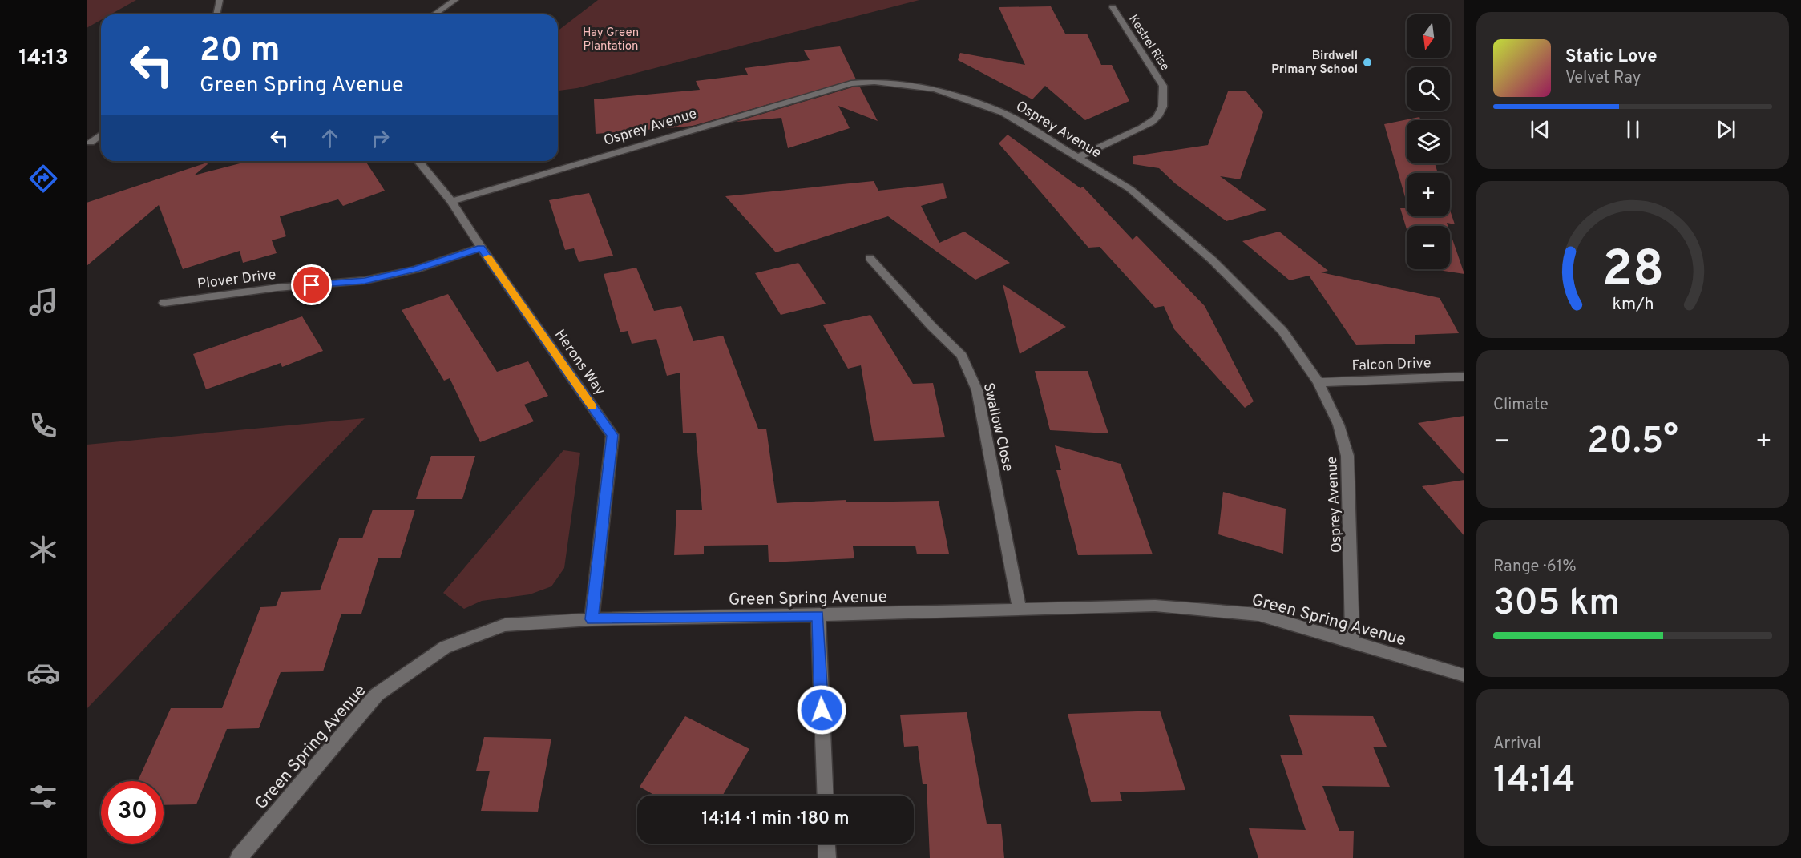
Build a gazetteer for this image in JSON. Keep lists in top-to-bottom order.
{
  "streets": {
    "street": [
      "Kestrel Rise",
      "Osprey Avenue",
      "Plover Drive",
      "Herons Way",
      "Falcon Drive",
      "Swallow Close",
      "Green Spring Avenue"
    ]
  },
  "crossings": [
    ["Kestrel Rise", "Osprey Avenue"],
    ["Osprey Avenue", "Herons Way"],
    ["Osprey Avenue", "Falcon Drive"],
    ["Osprey Avenue", "Green Spring Avenue"],
    ["Plover Drive", "Herons Way"],
    ["Herons Way", "Green Spring Avenue"],
    ["Swallow Close", "Green Spring Avenue"]
  ],
  "parks": ["Hay Green Plantation"],
  "places": ["Birdwell Primary School"],
  "north": "bottom",
  "page": {
    "tabs": "14:13",
    "map_buttons": ["+", "−"],
    "turn": ["20 m", "Green Spring Avenue"],
    "song": ["Static Love", "Velvet Ray"],
    "tile": [
      "Climate",
      ["Range · 61%", "305 km"],
      ["Arrival", "14:14"]
    ],
    "heat": ["−", "20.5°", "+"],
    "limit": "30",
    "trip": "14:14 · 1 min · 180 m",
    "gauge": ["28", "km/h"]
  }
}
